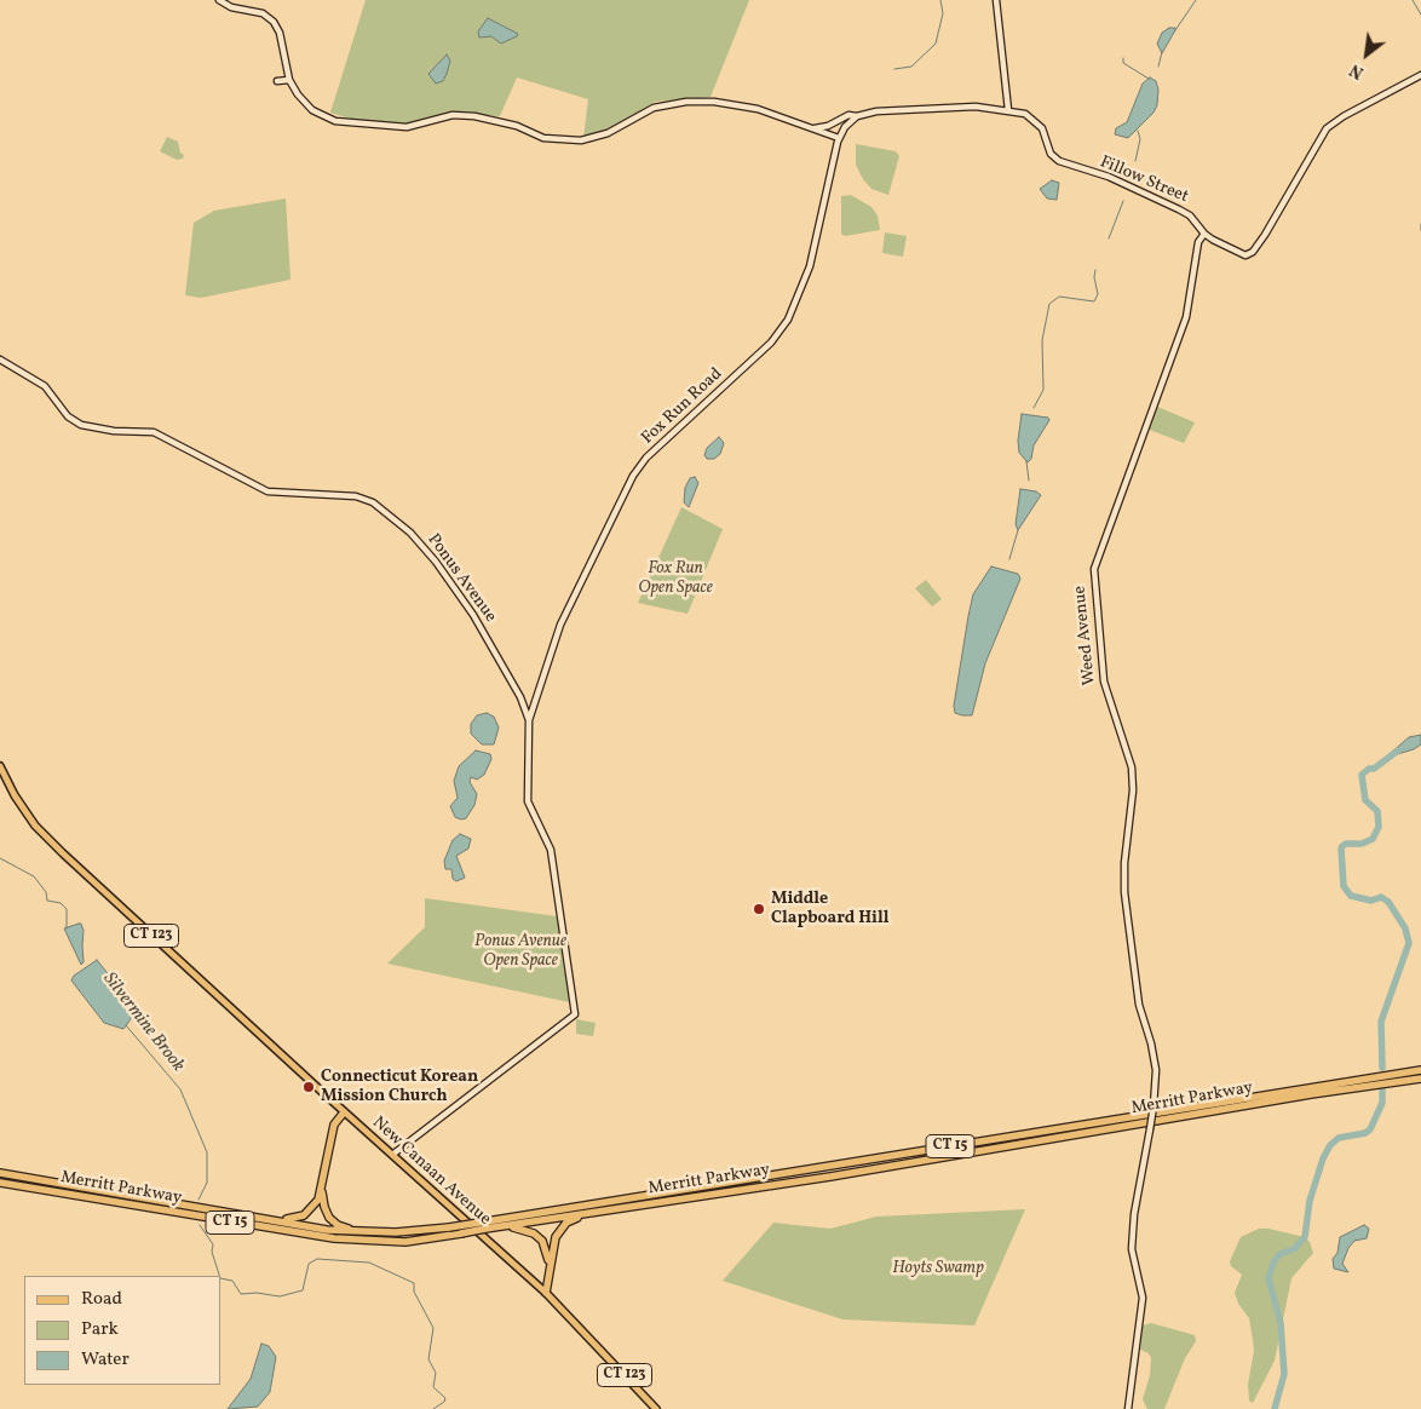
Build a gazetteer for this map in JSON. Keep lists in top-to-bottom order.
{
  "streets": {
    "highway": ["Merritt Parkway", "CT 15"],
    "main road": ["CT 123", "New Canaan Avenue"],
    "street": [
      "Fillow Street",
      "Fox Run Road",
      "Ponus Avenue",
      "Weed Avenue"
    ]
  },
  "crossings": [
    ["Fillow Street", "Weed Avenue"],
    ["Fox Run Road", "Ponus Avenue"],
    ["Ponus Avenue", "New Canaan Avenue"]
  ],
  "water": ["Silvermine Brook"],
  "parks": ["Fox Run Open Space", "Ponus Avenue Open Space", "Hoyts Swamp"],
  "places": ["Middle Clapboard Hill", "Connecticut Korean Mission Church"],
  "legend": ["Road", "Park", "Water"],
  "north": "bottom left"
}
